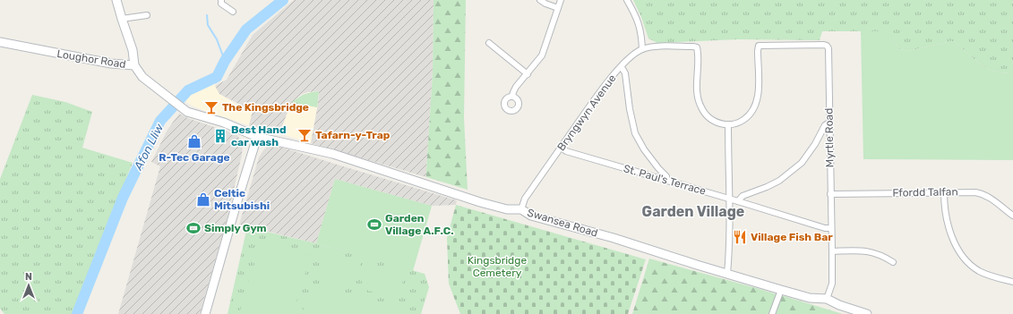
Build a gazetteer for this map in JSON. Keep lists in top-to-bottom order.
{
  "streets": {
    "main road": ["Loughor Road", "Swansea Road"],
    "street": [
      "Bryngwyn Avenue",
      "Myrtle Road",
      "St. Paul's Terrace",
      "Ffordd Talfan"
    ]
  },
  "crossings": [
    ["Loughor Road", "Swansea Road"],
    ["Bryngwyn Avenue", "Myrtle Road"],
    ["Bryngwyn Avenue", "St. Paul's Terrace"],
    ["Bryngwyn Avenue", "Swansea Road"],
    ["Myrtle Road", "St. Paul's Terrace"],
    ["Myrtle Road", "Ffordd Talfan"],
    ["Myrtle Road", "Swansea Road"]
  ],
  "districts": ["Garden Village"],
  "water": ["Afon Lliw"],
  "parks": ["Kingsbridge Cemetery"],
  "places": {
    "bar": ["The Kingsbridge", "Tafarn-y-Trap"],
    "building": ["Best Hand car wash"],
    "shop": ["R-Tec Garage", "Celtic Mitsubishi"],
    "sports": ["Garden Village A.F.C.", "Simply Gym"],
    "restaurant": ["Village Fish Bar"]
  },
  "north": "top"
}
